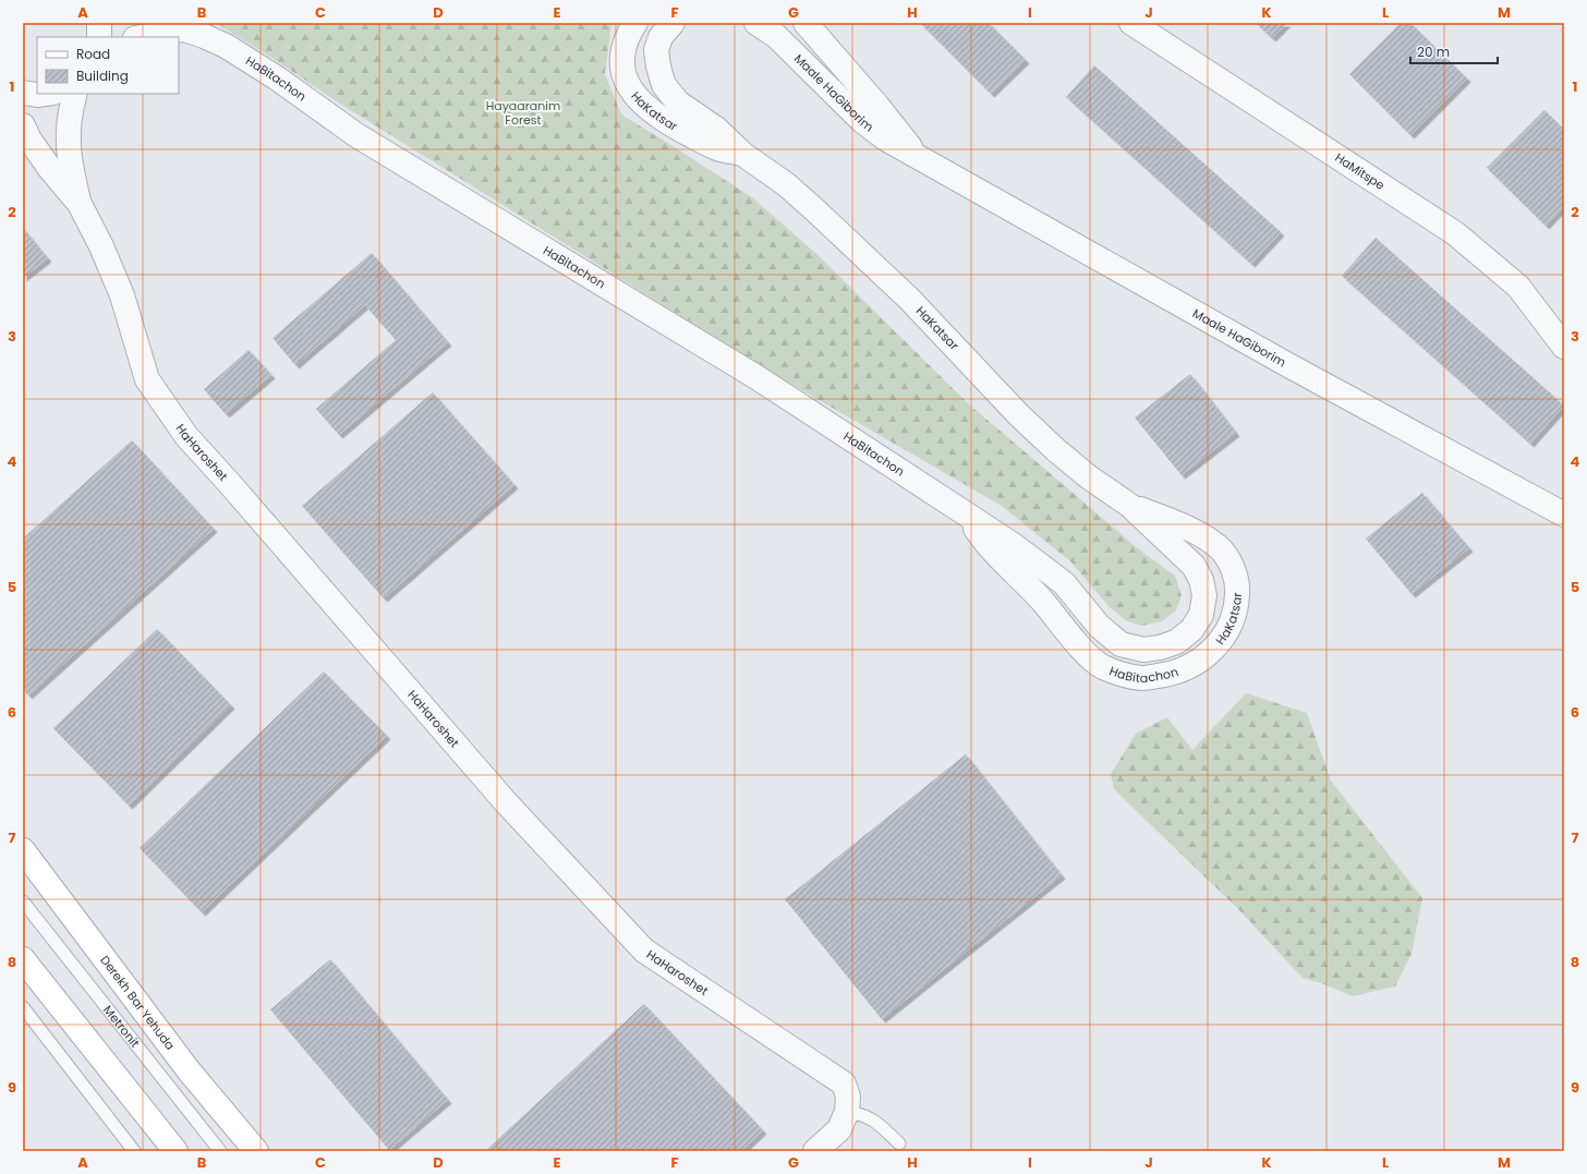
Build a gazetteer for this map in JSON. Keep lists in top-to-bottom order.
{
  "streets": {
    "main road": ["Derekh Bar Yehuda"],
    "street": [
      "HaBitachon",
      "Maale HaGiborim",
      "HaKatsar",
      "HaMitspe",
      "HaHaroshet"
    ],
    "lane": ["Metronit"]
  },
  "crossings": [
    ["HaBitachon", "HaKatsar"]
  ],
  "parks": ["Hayaaranim Forest"],
  "legend": ["Road", "Building"],
  "scale_bar": "20 m",
  "grid": {
    "columns": [
      "A",
      "B",
      "C",
      "D",
      "E",
      "F",
      "G",
      "H",
      "I",
      "J",
      "K",
      "L",
      "M"
    ],
    "rows": [
      "1",
      "2",
      "3",
      "4",
      "5",
      "6",
      "7",
      "8",
      "9"
    ]
  }
}
